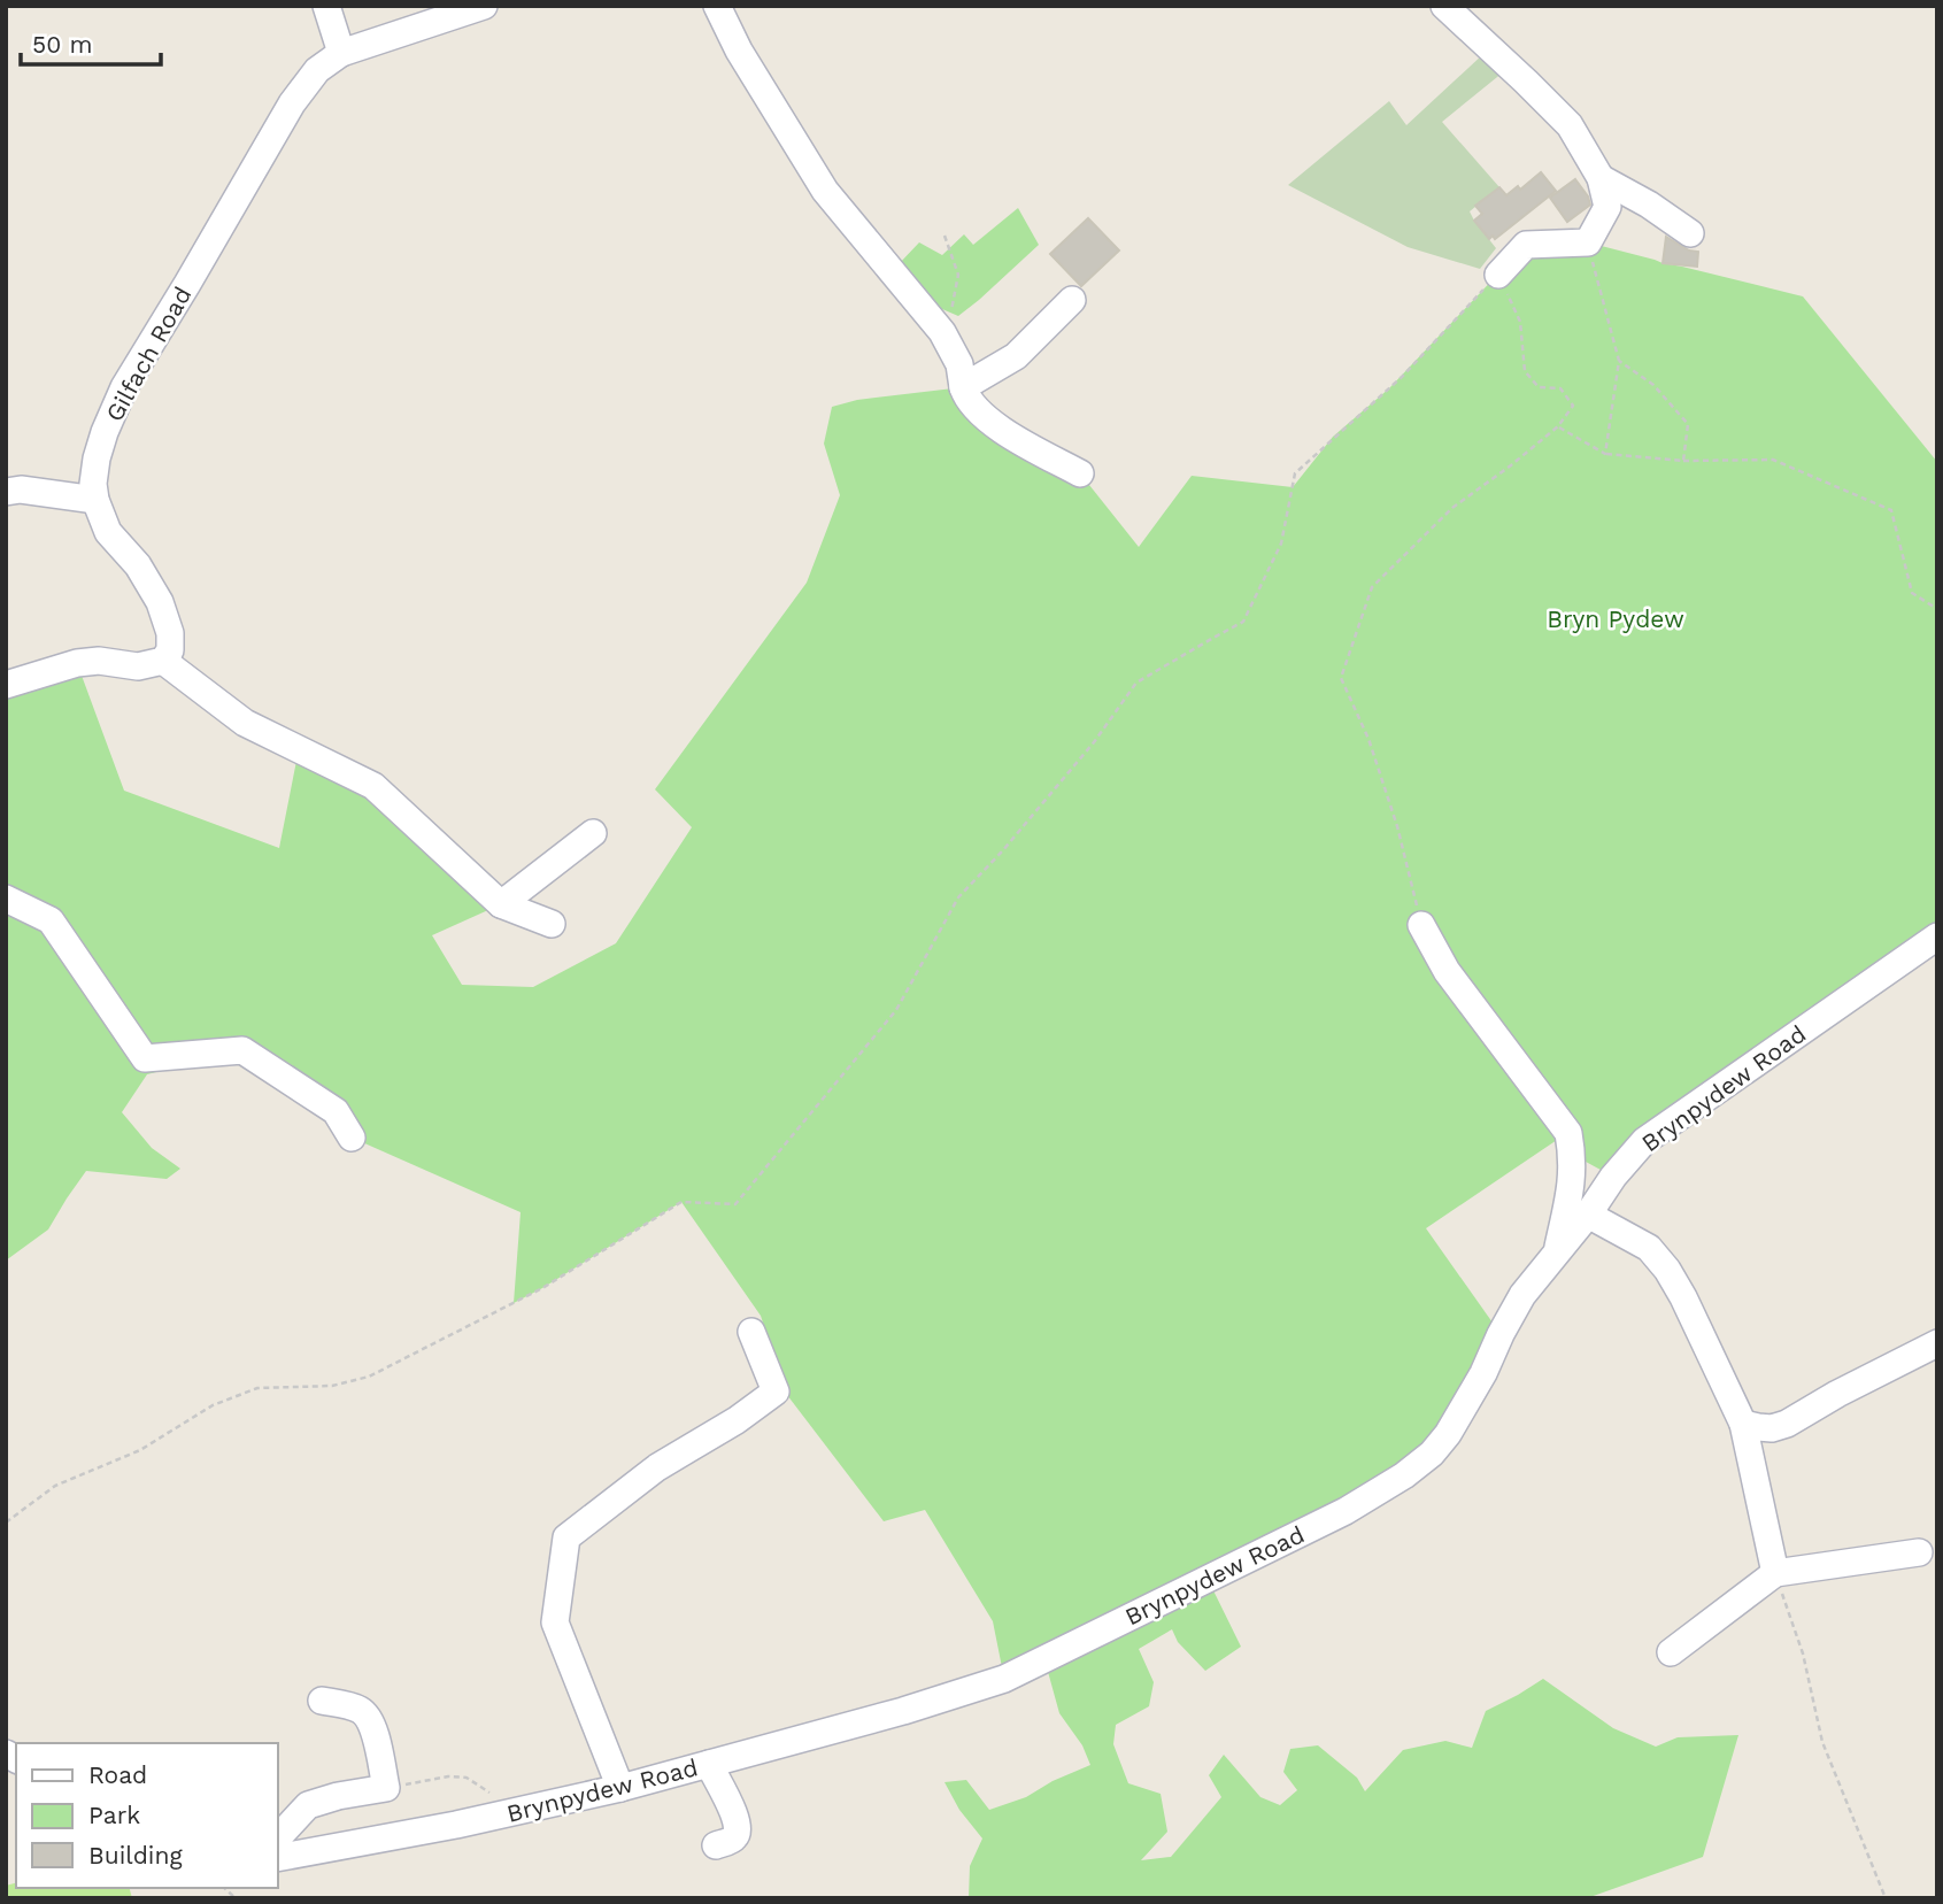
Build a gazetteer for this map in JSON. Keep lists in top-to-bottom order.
{
  "streets": {
    "street": ["Gilfach Road", "Brynpydew Road"]
  },
  "parks": ["Bryn Pydew"],
  "legend": ["Road", "Park", "Building"],
  "scale_bar": "50 m"
}
